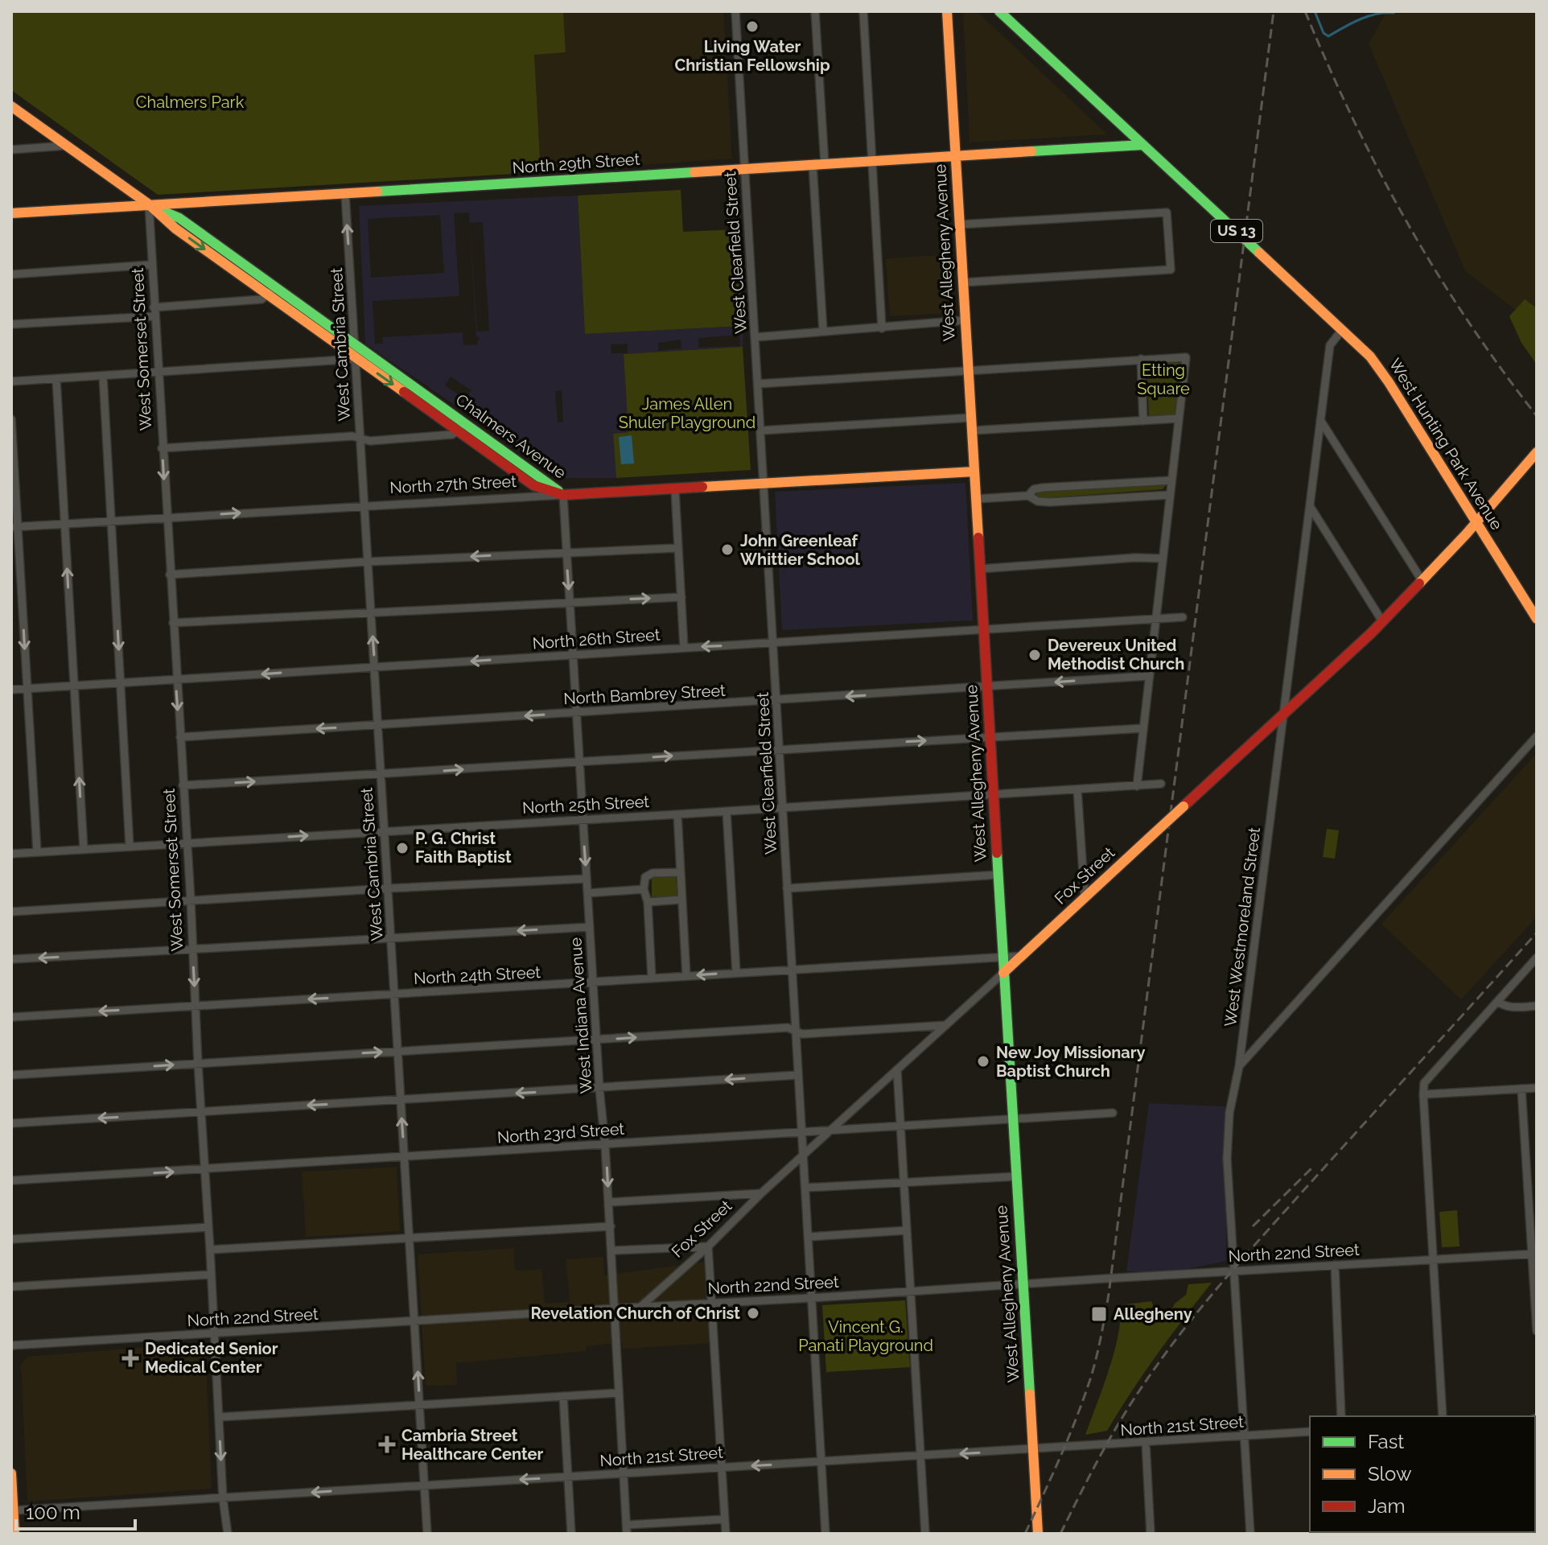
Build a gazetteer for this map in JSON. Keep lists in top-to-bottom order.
{
  "streets": {
    "street": [
      "North 29th Street",
      "US 13",
      "West Clearfield Street",
      "West Allegheny Avenue",
      "West Cambria Street",
      "West Somerset Street",
      "Chalmers Avenue",
      "West Hunting Park Avenue",
      "North 27th Street",
      "North 26th Street",
      "North Bambrey Street",
      "North 25th Street",
      "Fox Street",
      "West Westmoreland Street",
      "North 24th Street",
      "West Indiana Avenue",
      "North 23rd Street",
      "North 22nd Street",
      "North 21st Street"
    ]
  },
  "crossings": [
    ["North 29th Street", "West Clearfield Street"],
    ["North 29th Street", "West Allegheny Avenue"],
    ["North 29th Street", "West Cambria Street"],
    ["North 29th Street", "West Somerset Street"],
    ["North 29th Street", "Chalmers Avenue"],
    ["North 29th Street", "West Hunting Park Avenue"],
    ["West Clearfield Street", "North 27th Street"],
    ["West Clearfield Street", "North 26th Street"],
    ["West Clearfield Street", "North Bambrey Street"],
    ["West Clearfield Street", "North 25th Street"],
    ["West Clearfield Street", "Fox Street"],
    ["West Clearfield Street", "North 24th Street"],
    ["West Clearfield Street", "North 23rd Street"],
    ["West Clearfield Street", "North 22nd Street"],
    ["West Clearfield Street", "North 21st Street"],
    ["West Allegheny Avenue", "North 27th Street"],
    ["West Allegheny Avenue", "North 26th Street"],
    ["West Allegheny Avenue", "North Bambrey Street"],
    ["West Allegheny Avenue", "North 25th Street"],
    ["West Allegheny Avenue", "Fox Street"],
    ["West Allegheny Avenue", "North 24th Street"],
    ["West Allegheny Avenue", "North 23rd Street"],
    ["West Allegheny Avenue", "North 22nd Street"],
    ["West Allegheny Avenue", "North 21st Street"],
    ["West Cambria Street", "Chalmers Avenue"],
    ["West Cambria Street", "North 27th Street"],
    ["West Cambria Street", "North 26th Street"],
    ["West Cambria Street", "North Bambrey Street"],
    ["West Cambria Street", "North 25th Street"],
    ["West Cambria Street", "North 24th Street"],
    ["West Cambria Street", "North 23rd Street"],
    ["West Cambria Street", "North 22nd Street"],
    ["West Cambria Street", "North 21st Street"],
    ["West Somerset Street", "Chalmers Avenue"],
    ["West Somerset Street", "North 27th Street"],
    ["West Somerset Street", "North 26th Street"],
    ["West Somerset Street", "North Bambrey Street"],
    ["West Somerset Street", "North 25th Street"],
    ["West Somerset Street", "North 24th Street"],
    ["West Somerset Street", "North 23rd Street"],
    ["West Somerset Street", "North 22nd Street"],
    ["West Somerset Street", "North 21st Street"],
    ["Chalmers Avenue", "North 27th Street"],
    ["Chalmers Avenue", "West Indiana Avenue"],
    ["West Hunting Park Avenue", "Fox Street"],
    ["West Hunting Park Avenue", "West Westmoreland Street"],
    ["North 27th Street", "West Indiana Avenue"],
    ["North 26th Street", "West Indiana Avenue"],
    ["North Bambrey Street", "West Indiana Avenue"],
    ["North 25th Street", "West Indiana Avenue"],
    ["Fox Street", "West Westmoreland Street"],
    ["Fox Street", "North 24th Street"],
    ["Fox Street", "North 23rd Street"],
    ["Fox Street", "North 22nd Street"],
    ["West Westmoreland Street", "North 22nd Street"],
    ["West Westmoreland Street", "North 21st Street"],
    ["North 24th Street", "West Indiana Avenue"],
    ["West Indiana Avenue", "North 23rd Street"],
    ["West Indiana Avenue", "North 22nd Street"],
    ["West Indiana Avenue", "North 21st Street"]
  ],
  "one_way": ["North 21st Street"],
  "parks": [
    "Chalmers Park",
    "Etting Square",
    "James Allen Shuler Playground",
    "Vincent G. Panati Playground"
  ],
  "places": {
    "other": [
      "Living Water Christian Fellowship",
      "John Greenleaf Whittier School",
      "Devereux United Methodist Church",
      "P. G. Christ Faith Baptist",
      "New Joy Missionary Baptist Church",
      "Revelation Church of Christ"
    ],
    "transit": ["Allegheny"],
    "health": ["Dedicated Senior Medical Center", "Cambria Street Healthcare Center"]
  },
  "legend": ["Fast", "Slow", "Jam"],
  "scale_bar": "100 m"
}
